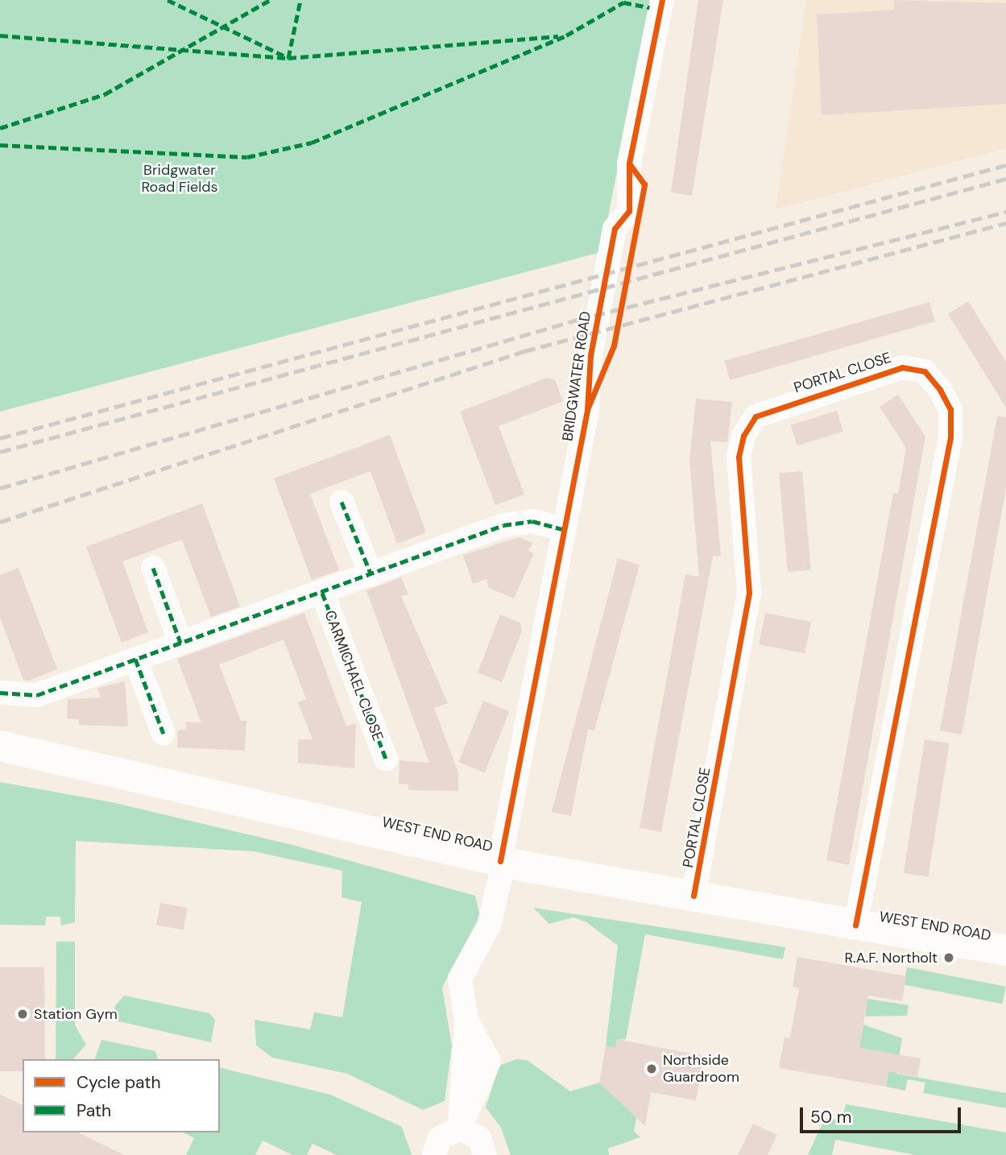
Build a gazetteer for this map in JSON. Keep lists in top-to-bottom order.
{
  "streets": {
    "main road": ["WEST END ROAD"],
    "street": ["PORTAL CLOSE", "BRIDGWATER ROAD", "CARMICHAEL CLOSE"]
  },
  "crossings": [
    ["PORTAL CLOSE", "WEST END ROAD"],
    ["BRIDGWATER ROAD", "CARMICHAEL CLOSE"],
    ["BRIDGWATER ROAD", "WEST END ROAD"]
  ],
  "parks": ["Bridgwater Road Fields"],
  "places": ["R.A.F. Northolt", "Station Gym", "Northside Guardroom"],
  "legend": ["Cycle path", "Path"],
  "scale_bar": "50 m"
}
